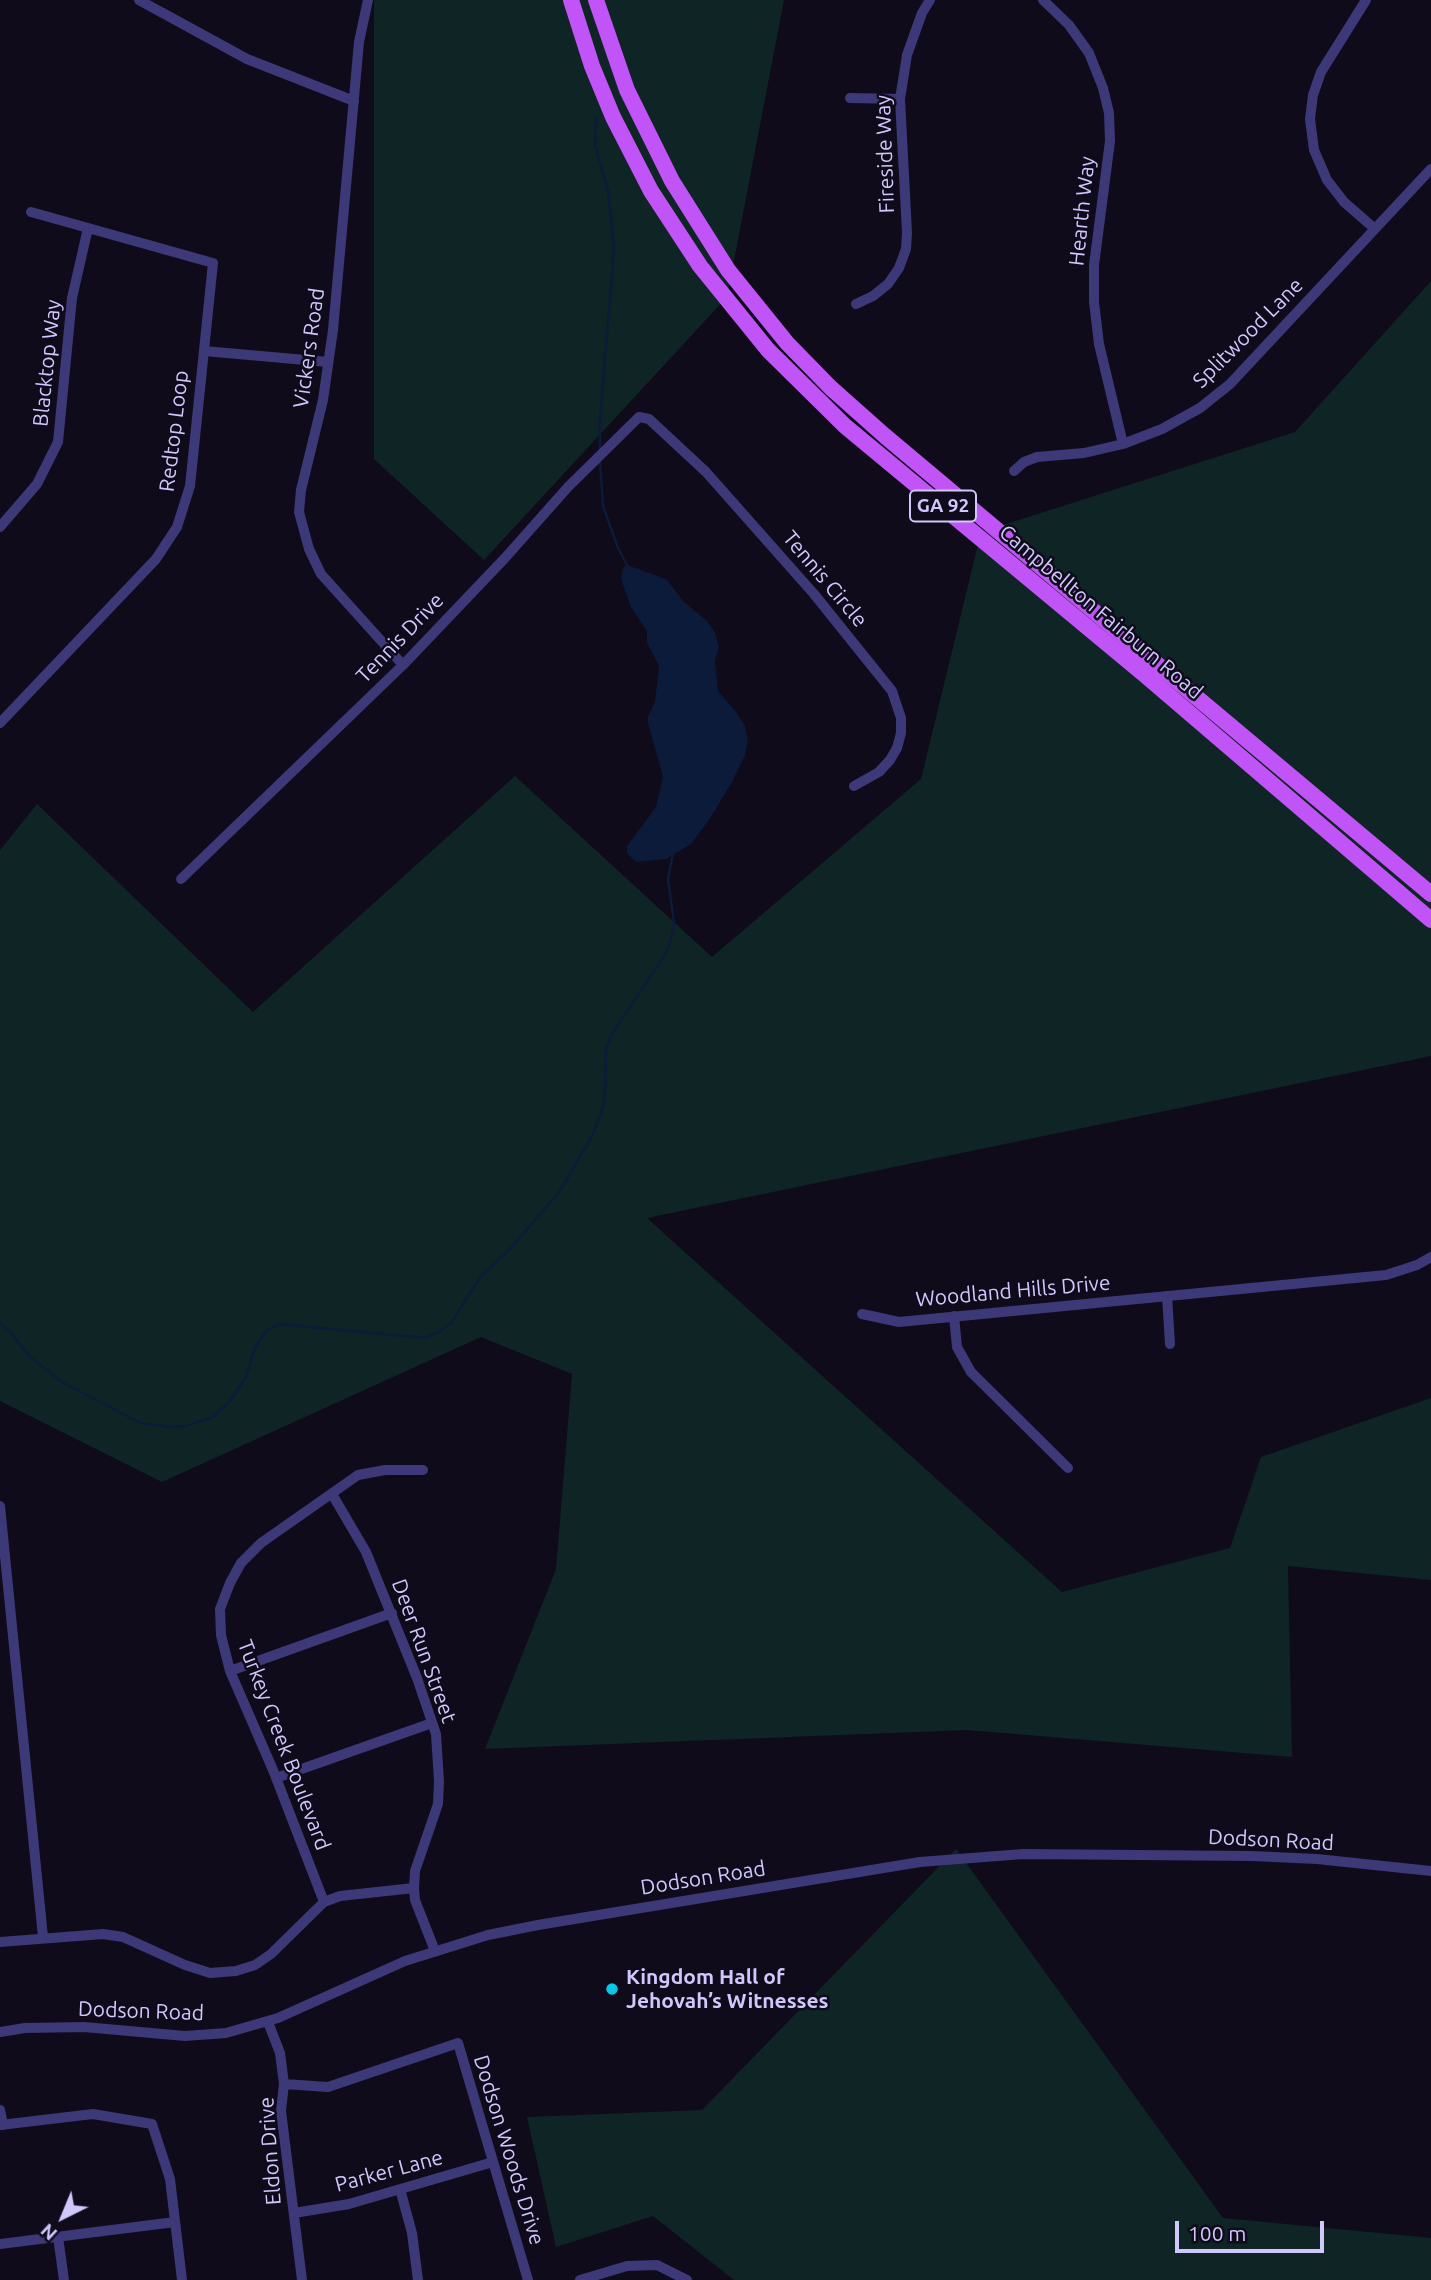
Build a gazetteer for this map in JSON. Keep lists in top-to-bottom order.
{
  "streets": {
    "main road": ["GA 92", "Campbellton Fairburn Road"],
    "street": [
      "Fireside Way",
      "Hearth Way",
      "Splitwood Lane",
      "Vickers Road",
      "Blacktop Way",
      "Redtop Loop",
      "Tennis Circle",
      "Tennis Drive",
      "Woodland Hills Drive",
      "Deer Run Street",
      "Turkey Creek Boulevard",
      "Dodson Road",
      "Dodson Woods Drive",
      "Eldon Drive",
      "Parker Lane"
    ]
  },
  "crossings": [
    ["Hearth Way", "Splitwood Lane"],
    ["Vickers Road", "Tennis Drive"],
    ["Blacktop Way", "Redtop Loop"],
    ["Tennis Circle", "Tennis Drive"],
    ["Deer Run Street", "Turkey Creek Boulevard"],
    ["Deer Run Street", "Dodson Road"],
    ["Dodson Road", "Eldon Drive"],
    ["Dodson Woods Drive", "Eldon Drive"],
    ["Dodson Woods Drive", "Parker Lane"],
    ["Eldon Drive", "Parker Lane"]
  ],
  "places": ["Kingdom Hall of Jehovah’s Witnesses"],
  "scale_bar": "100 m",
  "north": "bottom left"
}
